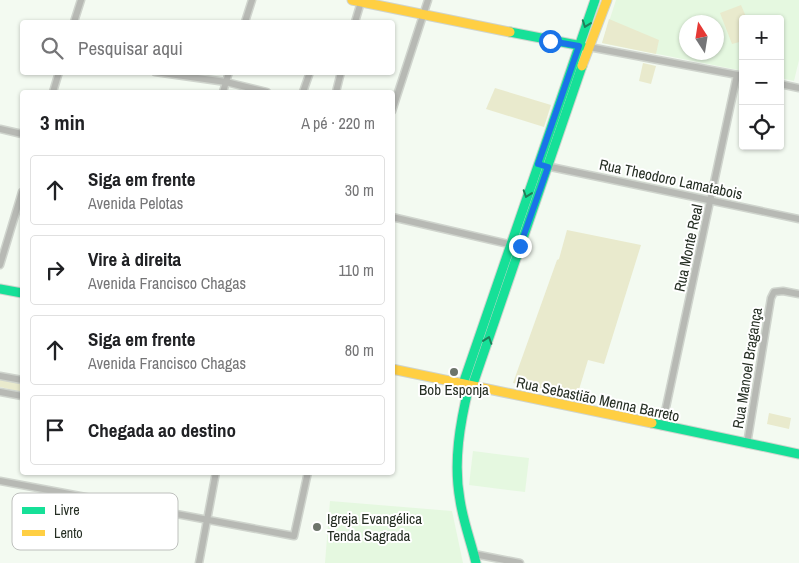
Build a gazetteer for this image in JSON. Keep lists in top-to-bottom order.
{
  "streets": {
    "main road": ["Rua Sebastião Menna Barreto"],
    "street": ["Rua Theodoro Lamatabois", "Rua Monte Real", "Rua Manoel Bragança"]
  },
  "crossings": [
    ["Rua Theodoro Lamatabois", "Rua Monte Real"],
    ["Rua Monte Real", "Rua Sebastião Menna Barreto"],
    ["Rua Manoel Bragança", "Rua Sebastião Menna Barreto"]
  ],
  "places": ["Bob Esponja", "Igreja Evangélica Tenda Sagrada"],
  "legend": ["Livre", "Lento"],
  "north": "top",
  "page": {
    "map_buttons": ["+", "−"],
    "search": "Pesquisar aqui",
    "heading": ["3 min", "A pé · 220 m"],
    "list": [
      ["Siga em frente", "Avenida Pelotas", "30 m"],
      ["Vire à direita", "Avenida Francisco Chagas", "110 m"],
      ["Siga em frente", "Avenida Francisco Chagas", "80 m"],
      "Chegada ao destino"
    ]
  }
}
